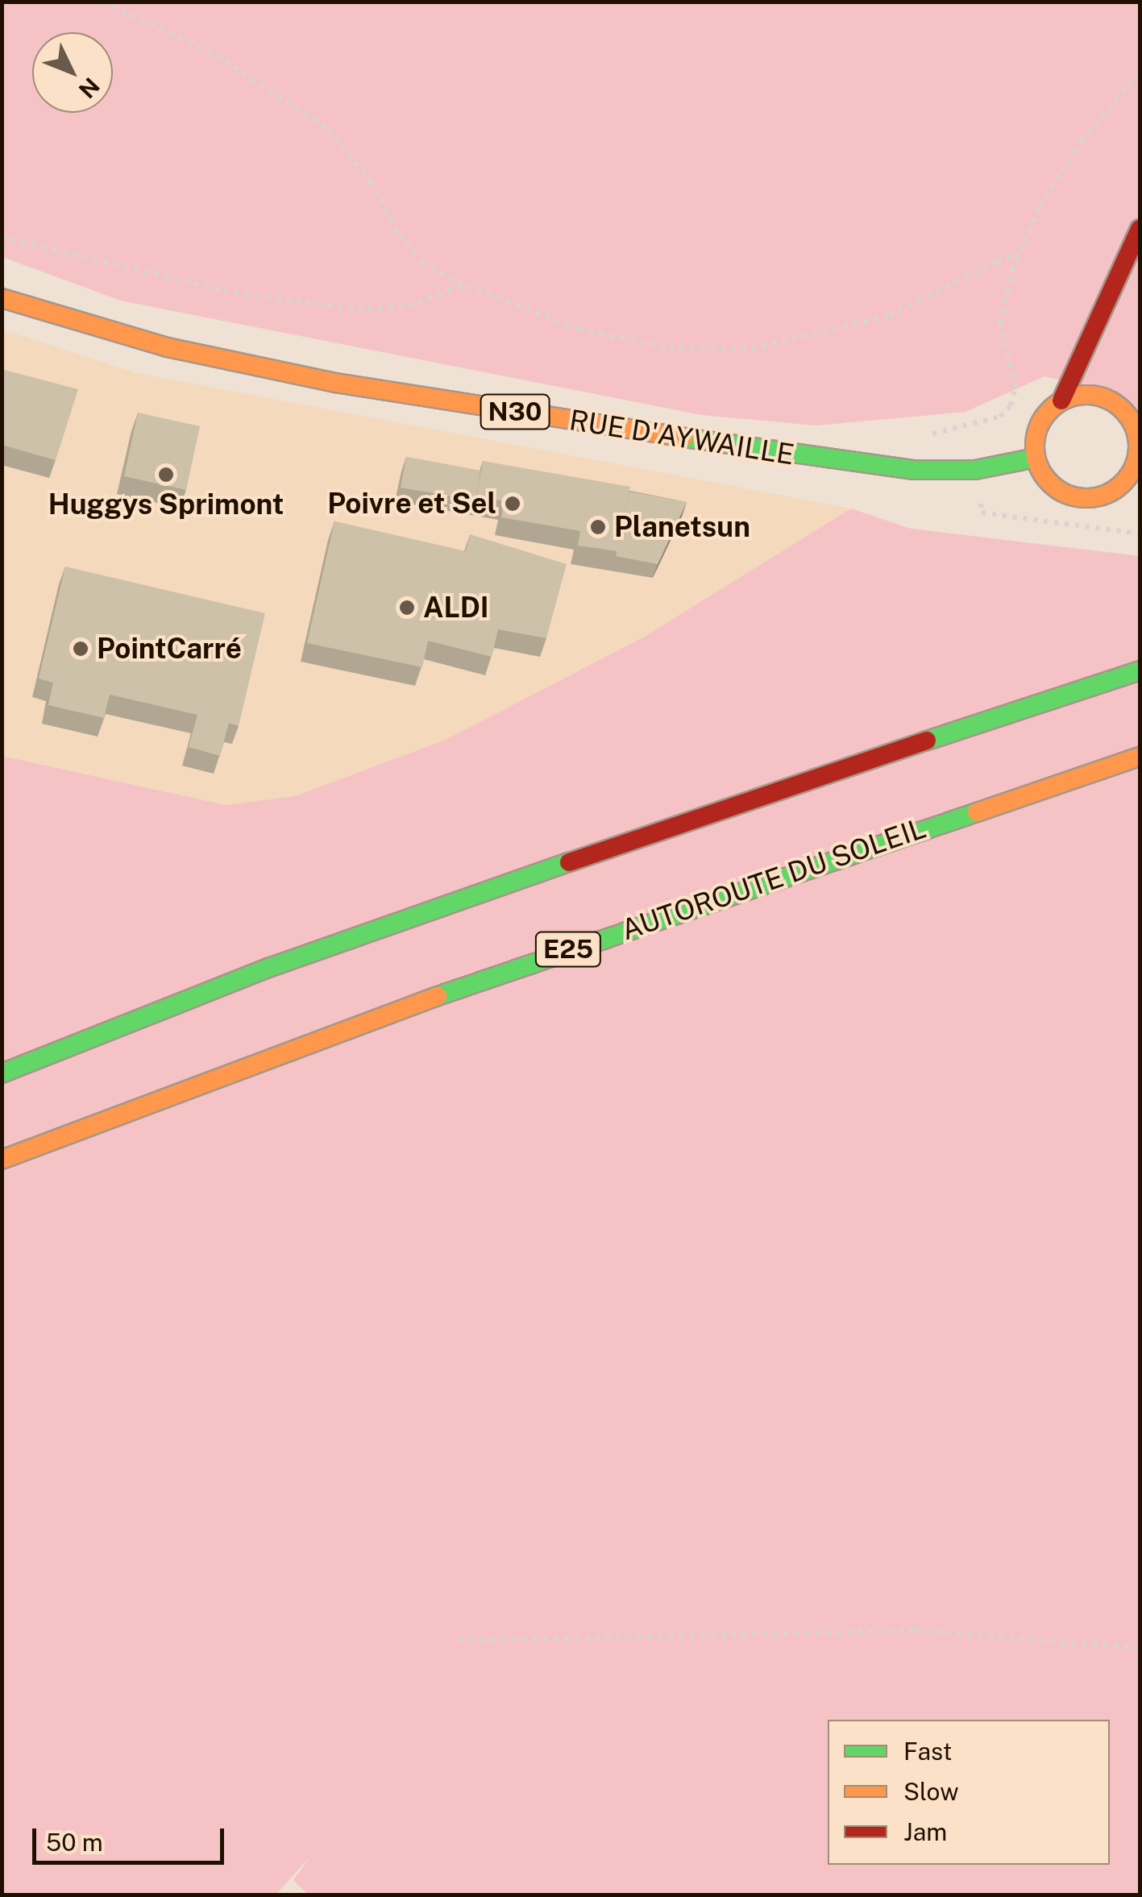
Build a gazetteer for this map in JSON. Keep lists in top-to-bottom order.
{
  "streets": {
    "main road": [
      "N30",
      "RUE D'AYWAILLE",
      "AUTOROUTE DU SOLEIL",
      "E25"
    ]
  },
  "places": [
    "Huggys Sprimont",
    "Poivre et Sel",
    "Planetsun",
    "ALDI",
    "PointCarré"
  ],
  "legend": ["Fast", "Slow", "Jam"],
  "scale_bar": "50 m",
  "north": "bottom right"
}
